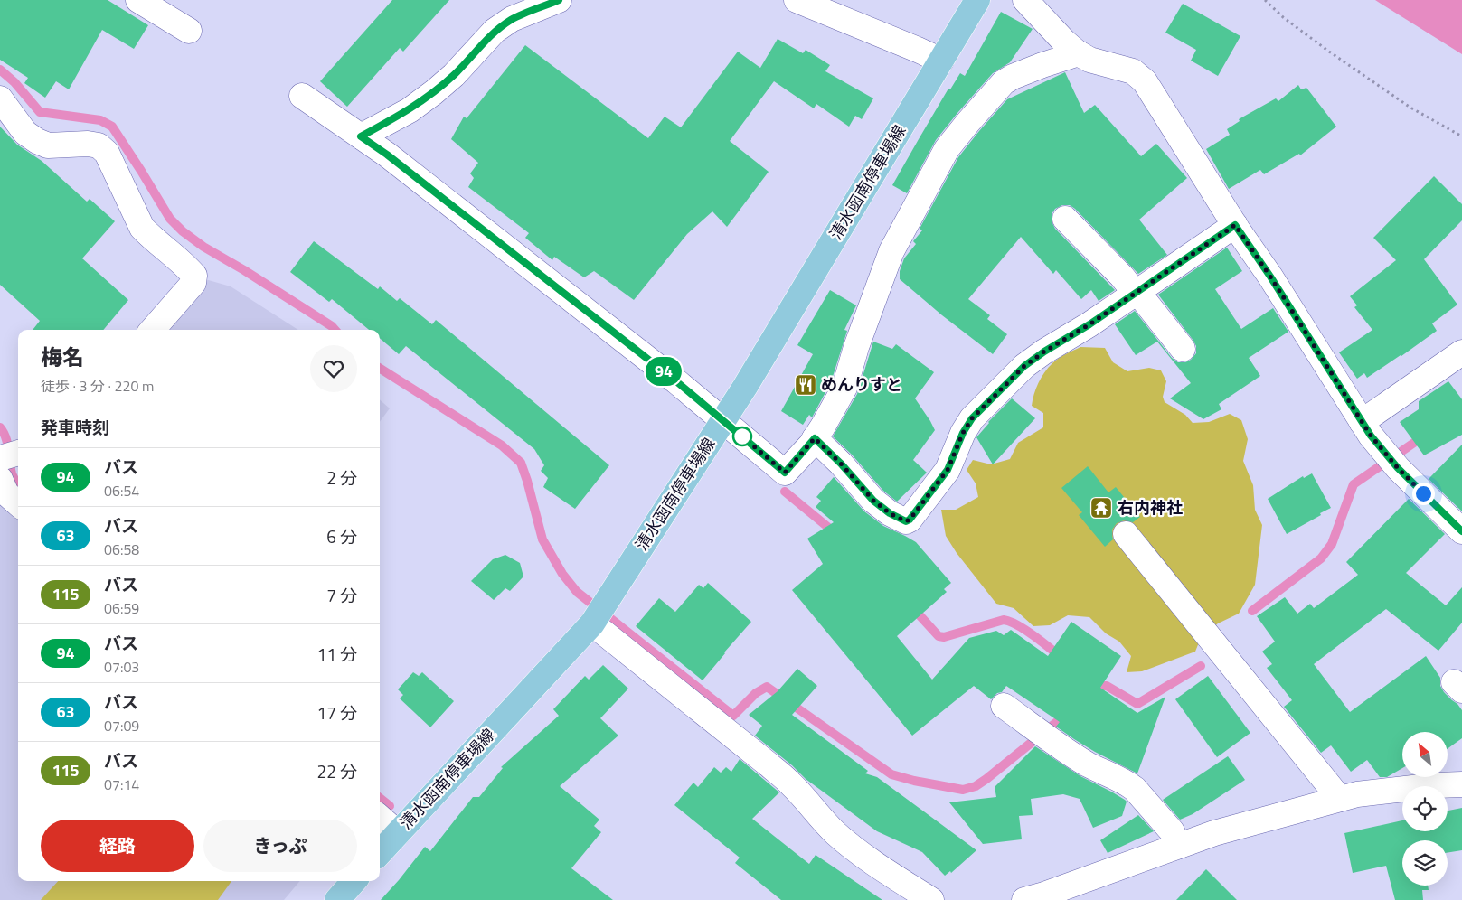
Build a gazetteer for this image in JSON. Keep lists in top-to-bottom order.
{
  "streets": {
    "main road": ["清水函南停車場線"]
  },
  "places": {
    "restaurant": ["めんりすと"],
    "temple": ["右内神社"]
  },
  "lines": ["bus line 94"],
  "north": "top left",
  "page": {
    "on_map": "94",
    "heading": [
      ["梅名", "徒歩 · 3 分 · 220 m"],
      "発車時刻"
    ],
    "list": [
      {
        "mark": "94",
        "name": "バス",
        "note": "06:54",
        "value": "2 分"
      },
      {
        "mark": "63",
        "name": "バス",
        "note": "06:58",
        "value": "6 分"
      },
      {
        "mark": "115",
        "name": "バス",
        "note": "06:59",
        "value": "7 分"
      },
      {
        "mark": "94",
        "name": "バス",
        "note": "07:03",
        "value": "11 分"
      },
      {
        "mark": "63",
        "name": "バス",
        "note": "07:09",
        "value": "17 分"
      },
      {
        "mark": "115",
        "name": "バス",
        "note": "07:14",
        "value": "22 分"
      }
    ],
    "buttons": ["経路", "きっぷ"]
  }
}
